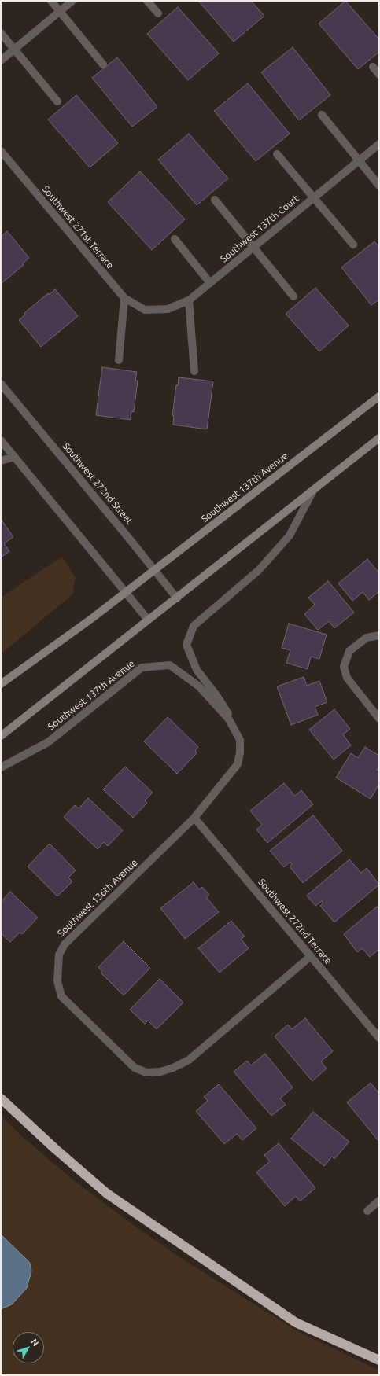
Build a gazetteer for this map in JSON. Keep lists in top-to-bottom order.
{
  "streets": {
    "main road": ["Southwest 137th Avenue"],
    "street": [
      "Southwest 271st Terrace",
      "Southwest 137th Court",
      "Southwest 272nd Street",
      "Southwest 136th Avenue",
      "Southwest 272nd Terrace"
    ]
  },
  "crossings": [
    ["Southwest 271st Terrace", "Southwest 137th Court"],
    ["Southwest 272nd Street", "Southwest 137th Avenue"],
    ["Southwest 137th Avenue", "Southwest 136th Avenue"],
    ["Southwest 136th Avenue", "Southwest 272nd Terrace"]
  ],
  "north": "top right"
}
